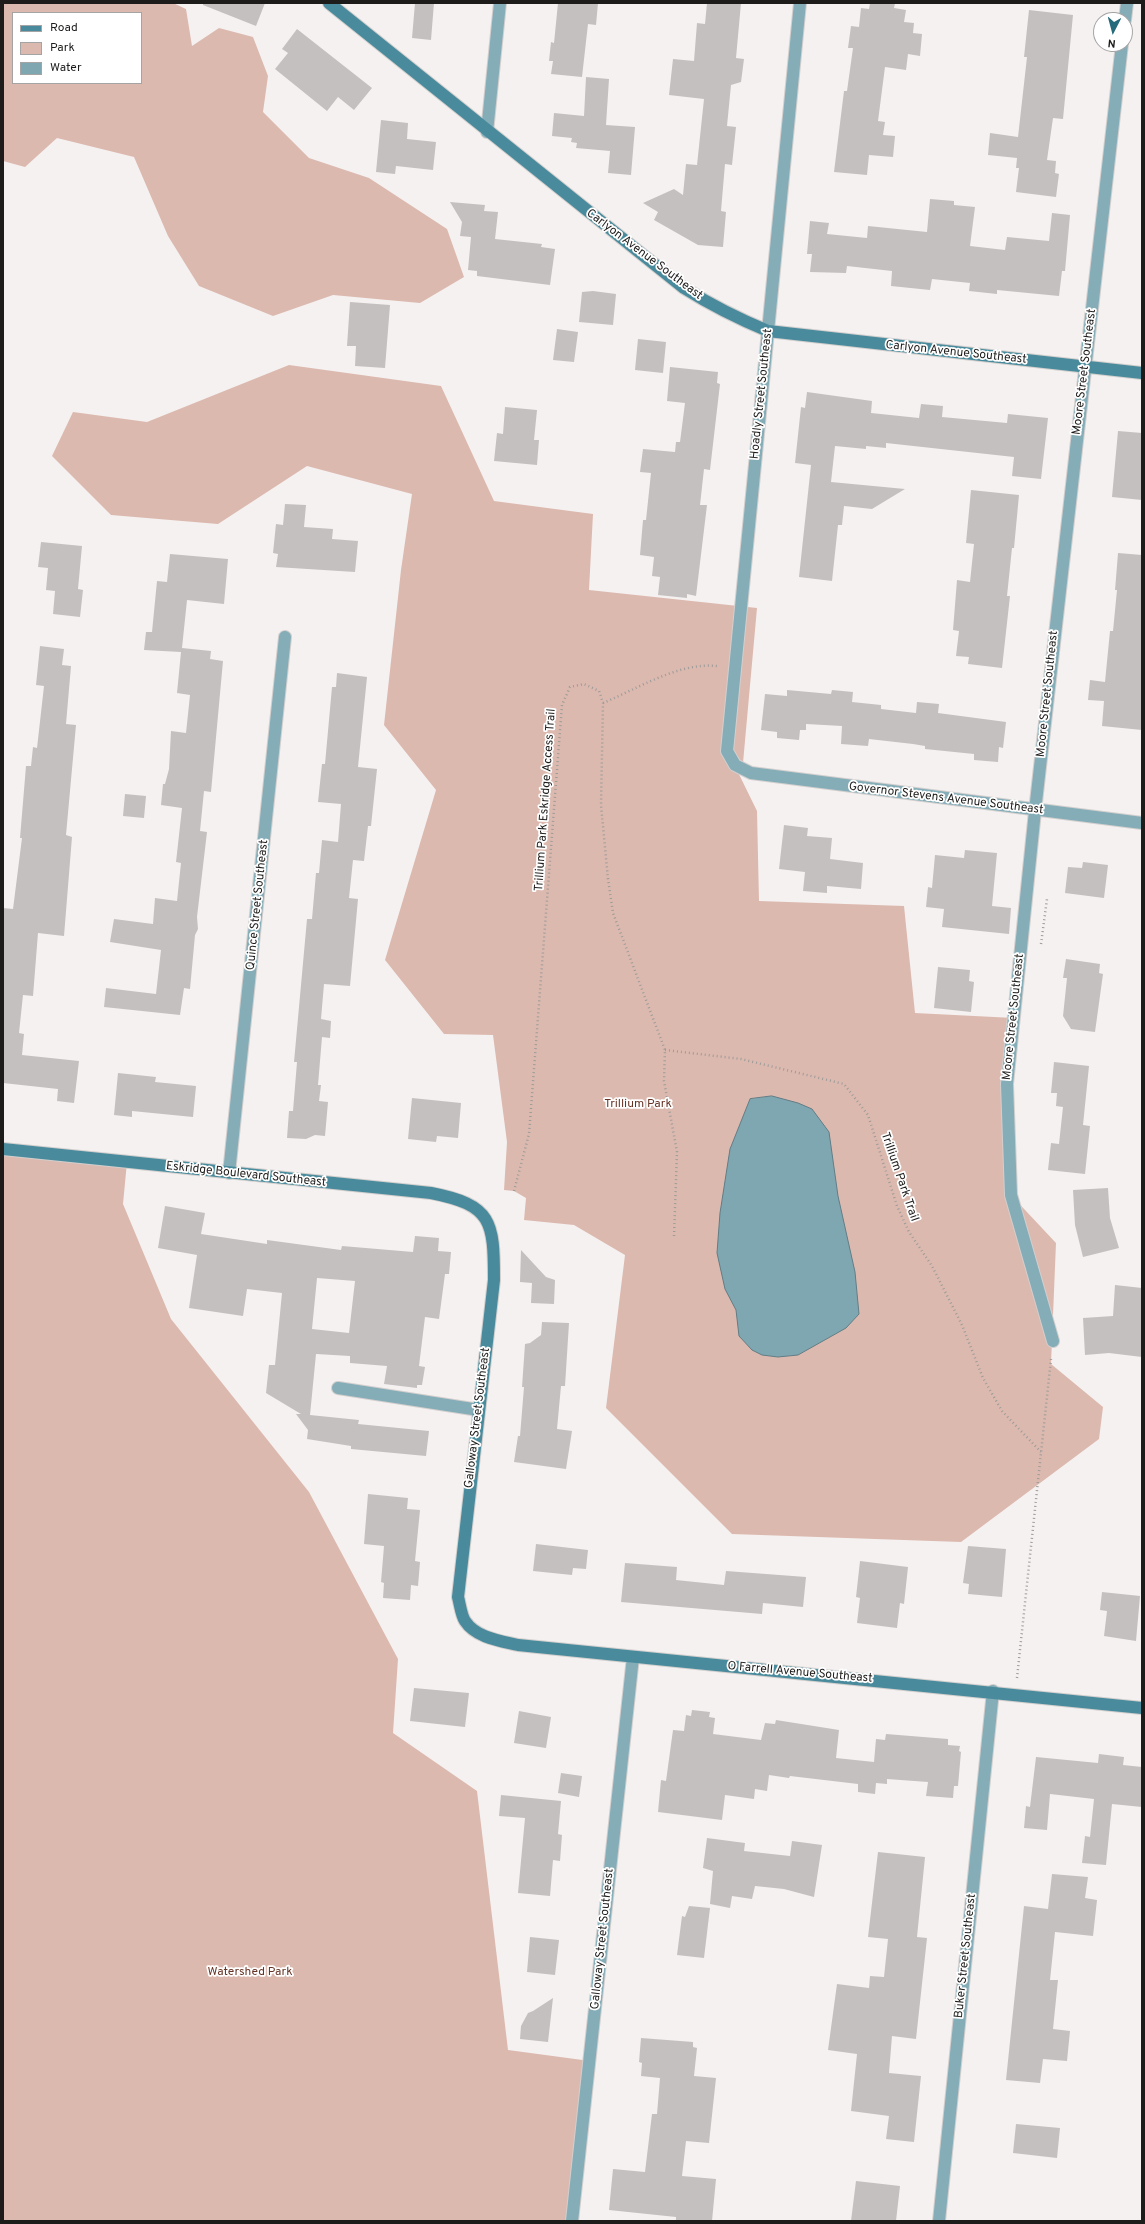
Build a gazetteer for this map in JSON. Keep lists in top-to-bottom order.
{
  "streets": {
    "street": [
      "Carlyon Avenue Southeast",
      "Moore Street Southeast",
      "Hoadly Street Southeast",
      "Governor Stevens Avenue Southeast",
      "Quince Street Southeast",
      "Eskridge Boulevard Southeast",
      "Galloway Street Southeast",
      "O Farrell Avenue Southeast",
      "Buker Street Southeast"
    ],
    "path": ["Trillium Park Eskridge Access Trail", "Trillium Park Trail"]
  },
  "crossings": [
    ["Carlyon Avenue Southeast", "Moore Street Southeast"],
    ["Carlyon Avenue Southeast", "Hoadly Street Southeast"],
    ["Moore Street Southeast", "Governor Stevens Avenue Southeast"],
    ["Hoadly Street Southeast", "Governor Stevens Avenue Southeast"],
    ["Quince Street Southeast", "Eskridge Boulevard Southeast"],
    ["Eskridge Boulevard Southeast", "Galloway Street Southeast"],
    ["Galloway Street Southeast", "O Farrell Avenue Southeast"],
    ["O Farrell Avenue Southeast", "Buker Street Southeast"]
  ],
  "parks": ["Trillium Park", "Watershed Park"],
  "legend": ["Road", "Park", "Water"],
  "north": "bottom"
}
